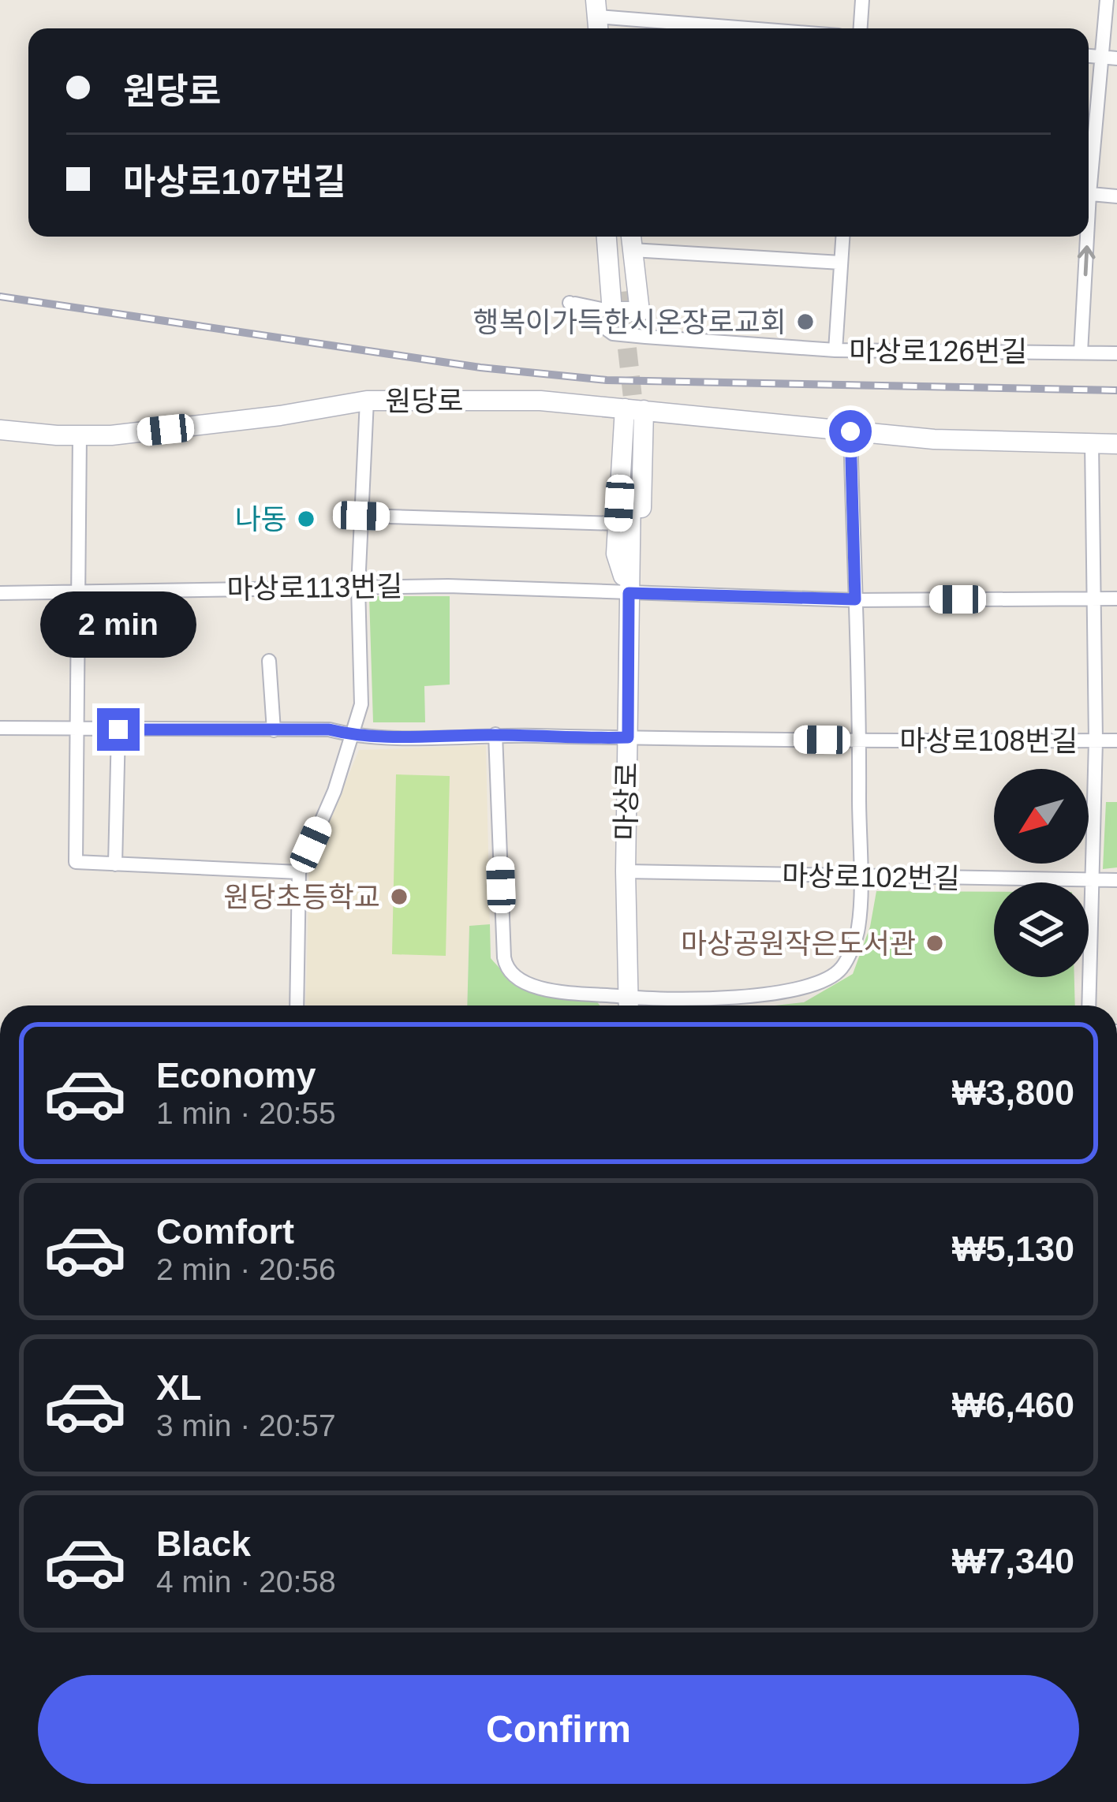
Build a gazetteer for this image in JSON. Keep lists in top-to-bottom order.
{
  "streets": {
    "street": [
      "마상로126번길",
      "원당로",
      "마상로113번길",
      "마상로108번길",
      "마상로",
      "마상로102번길"
    ]
  },
  "crossings": [
    ["마상로113번길", "마상로"],
    ["마상로108번길", "마상로"],
    ["마상로108번길", "마상로102번길"],
    ["마상로", "마상로102번길"]
  ],
  "places": [
    "행복이가득한시온장로교회",
    "나동",
    "원당초등학교",
    "마상공원작은도서관"
  ],
  "north": "bottom left",
  "page": {
    "banner": ["원당로", "마상로107번길"],
    "bubble": "2 min",
    "list": [
      {
        "name": "Economy",
        "note": "1 min · 20:55",
        "value": "₩3,800"
      },
      {
        "name": "Comfort",
        "note": "2 min · 20:56",
        "value": "₩5,130"
      },
      {
        "name": "XL",
        "note": "3 min · 20:57",
        "value": "₩6,460"
      },
      {
        "name": "Black",
        "note": "4 min · 20:58",
        "value": "₩7,340"
      }
    ],
    "buttons": "Confirm"
  }
}
